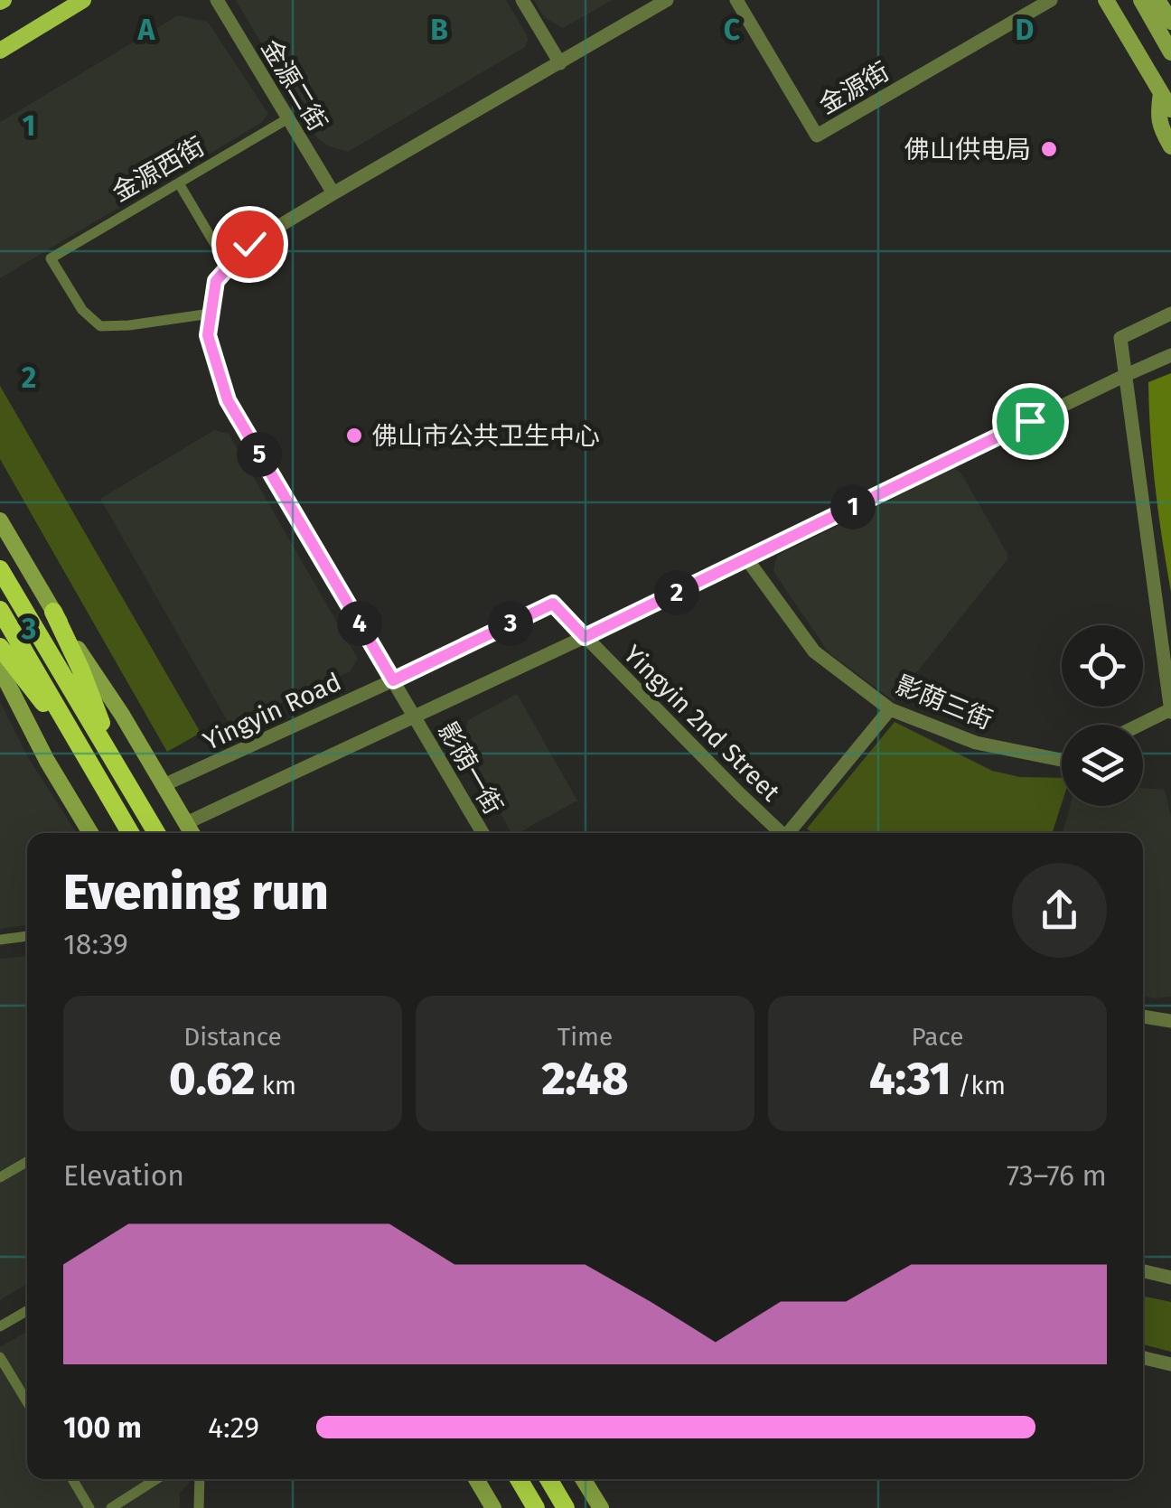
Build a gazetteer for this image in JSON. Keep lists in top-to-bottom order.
{
  "streets": {
    "street": [
      "金源二街",
      "金源街",
      "金源西街",
      "影荫三街",
      "Yingyin Road",
      "Yingyin 2nd Street",
      "影荫一街"
    ]
  },
  "crossings": [
    ["金源二街", "金源西街"],
    ["金源西街", "影荫一街"],
    ["Yingyin Road", "Yingyin 2nd Street"],
    ["Yingyin Road", "影荫一街"]
  ],
  "places": ["佛山供电局", "佛山市公共卫生中心"],
  "page": {
    "pins": [
      "5",
      "1",
      "2",
      "3",
      "4"
    ],
    "heading": ["Evening run", "18:39"],
    "stats": [
      ["Distance", "0.62 km"],
      ["Time", "2:48"],
      ["Pace", "4:31 /km"]
    ],
    "chart": ["Elevation", "73–76 m"],
    "list": [
      {
        "name": "100 m",
        "note": "4:29"
      }
    ]
  },
  "grid": {
    "columns": [
      "A",
      "B",
      "C",
      "D"
    ],
    "rows": ["1", "2", "3"]
  }
}
